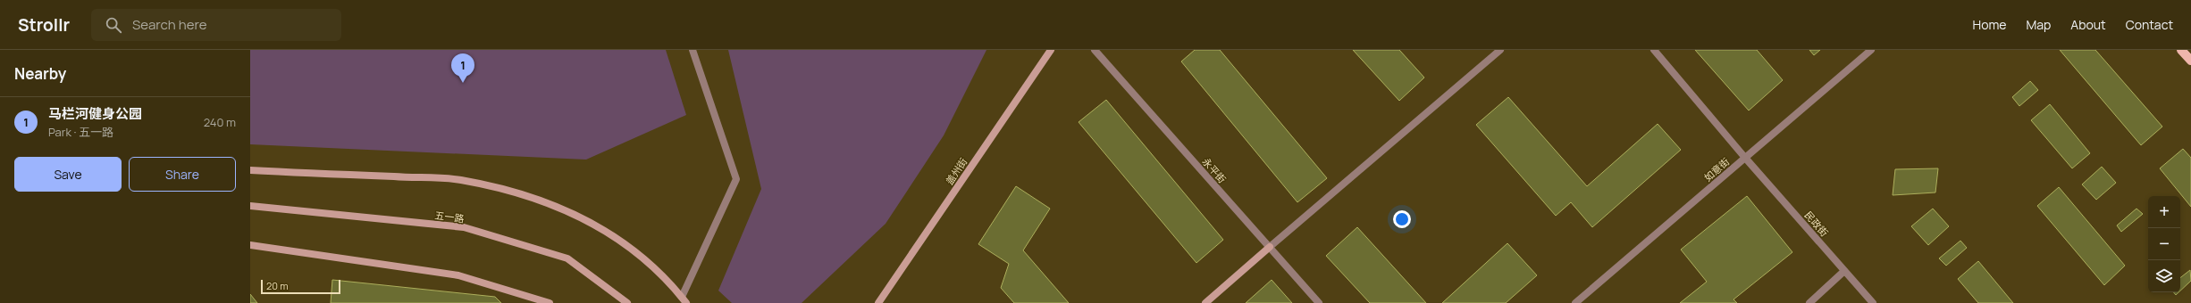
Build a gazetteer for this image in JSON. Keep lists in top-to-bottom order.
{
  "streets": {
    "street": [
      "如意街",
      "永平街",
      "盖州街",
      "五一路",
      "民政街"
    ]
  },
  "crossings": [
    ["如意街", "民政街"]
  ],
  "scale_bar": "20 m",
  "page": {
    "header": "Strollr",
    "search": "Search here",
    "nav": [
      "Home",
      "Map",
      "About",
      "Contact"
    ],
    "heading": "Nearby",
    "pins": "1",
    "list": [
      {
        "mark": "1",
        "name": "马栏河健身公园",
        "note": "Park · 五一路",
        "value": "240 m"
      }
    ],
    "buttons": ["Save", "Share"],
    "map_buttons": ["+", "−"],
    "scale": "20 m"
  }
}
